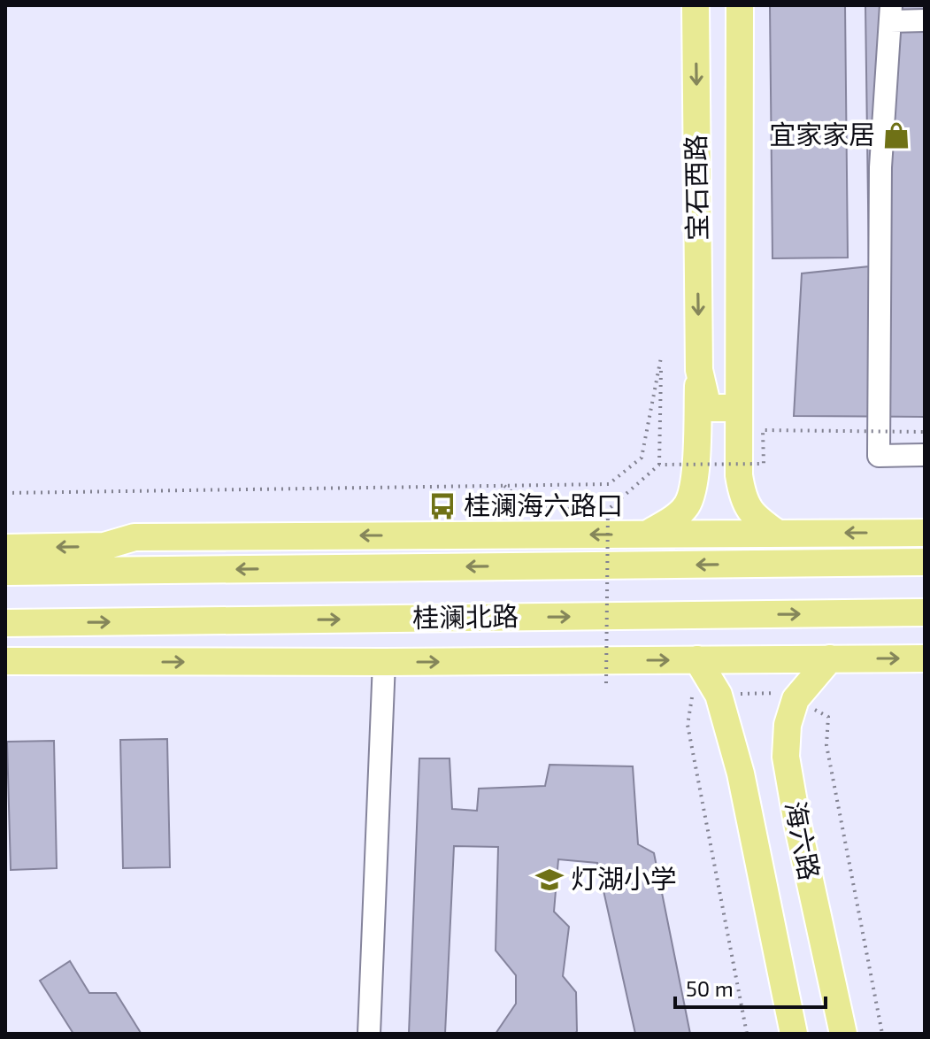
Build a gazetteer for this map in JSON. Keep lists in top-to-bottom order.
{
  "streets": {
    "main road": ["宝石西路", "桂澜北路", "海六路"]
  },
  "places": {
    "shop": ["宜家家居"],
    "bus stop": ["桂澜海六路口"],
    "school or university": ["灯湖小学"]
  },
  "scale_bar": "50 m"
}
